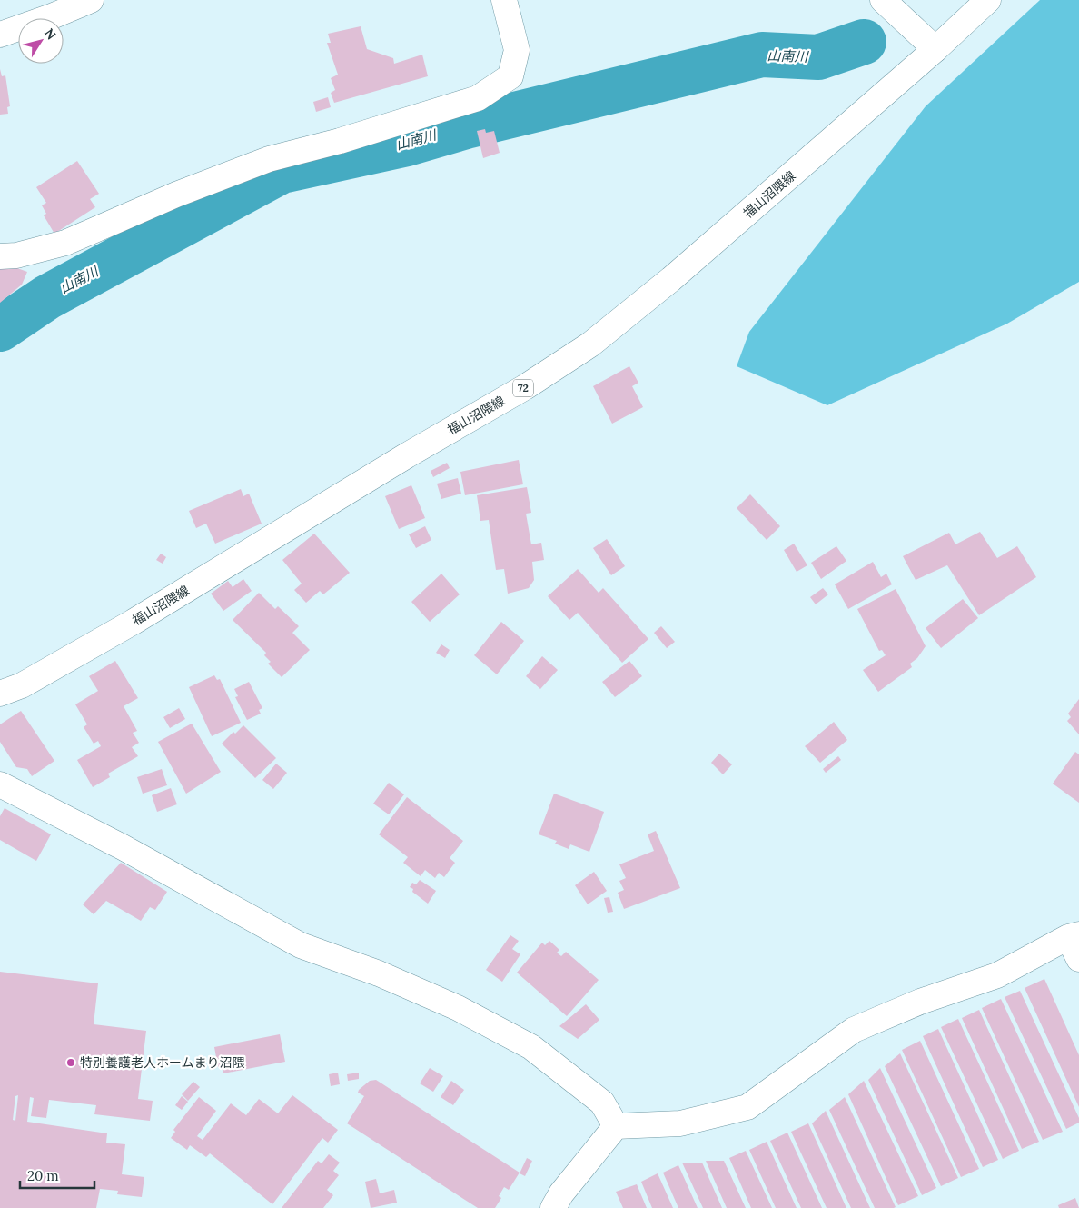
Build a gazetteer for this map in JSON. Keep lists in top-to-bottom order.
{
  "streets": {
    "street": ["福山沼隈線", "72"]
  },
  "water": ["山南川"],
  "places": ["特別養護老人ホームまり沼隈"],
  "scale_bar": "20 m",
  "north": "top right"
}
